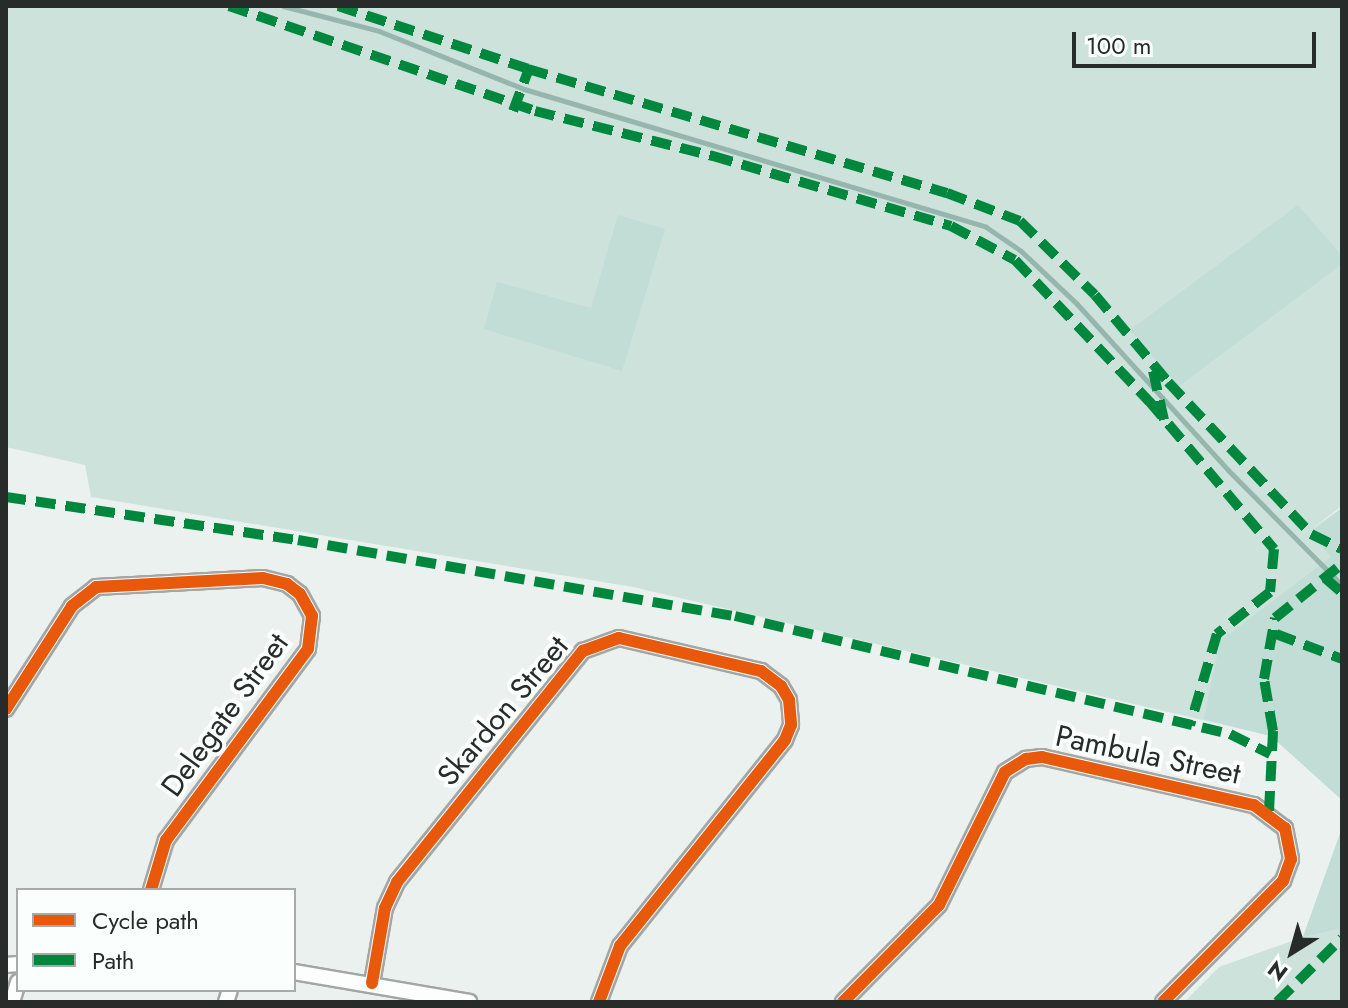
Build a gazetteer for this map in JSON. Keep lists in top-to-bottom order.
{
  "streets": {
    "street": ["Skardon Street", "Delegate Street", "Pambula Street"]
  },
  "legend": ["Cycle path", "Path"],
  "scale_bar": "100 m",
  "north": "bottom left"
}
